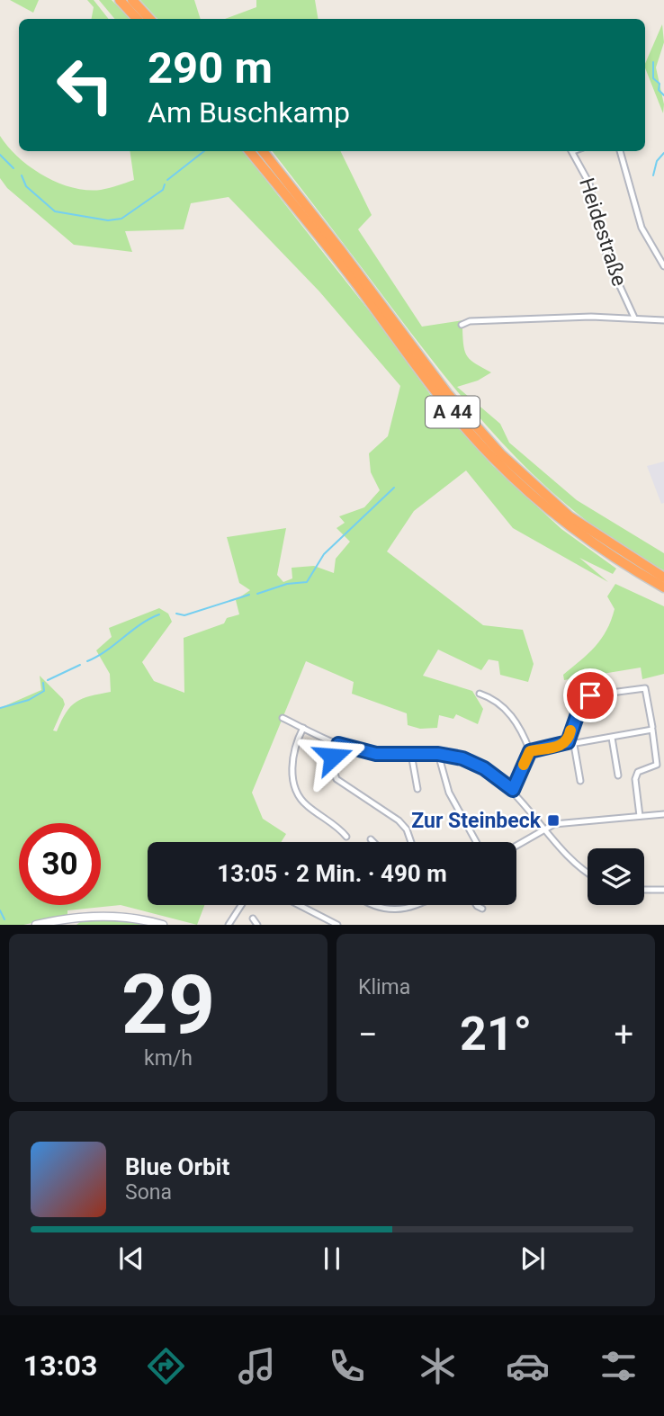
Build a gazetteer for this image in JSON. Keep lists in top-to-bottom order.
{
  "streets": {
    "highway": ["A 44"],
    "street": ["Heidestraße"]
  },
  "places": {
    "transit": ["Zur Steinbeck"]
  },
  "page": {
    "turn": ["290 m", "Am Buschkamp"],
    "limit": "30",
    "trip": "13:05 · 2 Min. · 490 m",
    "tile": [
      ["29", "km/h"],
      "Klima"
    ],
    "heat": ["−", "21°", "+"],
    "song": ["Blue Orbit", "Sona"],
    "tabs": "13:03"
  }
}
